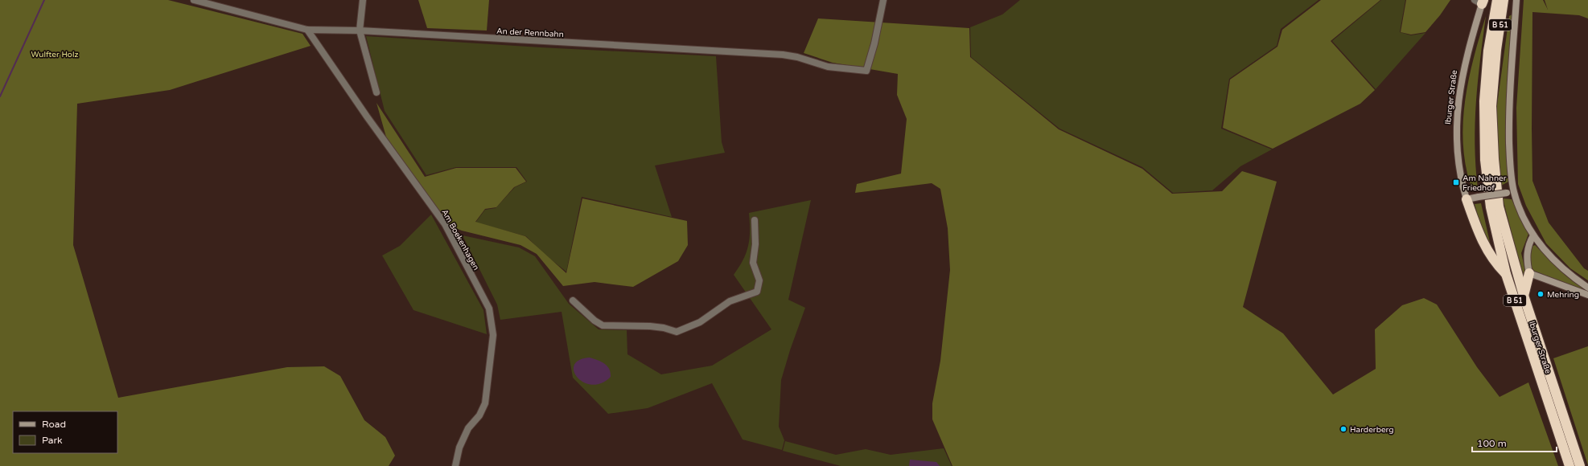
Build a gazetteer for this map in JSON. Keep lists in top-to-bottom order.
{
  "streets": {
    "highway": ["B 51", "Iburger Straße"],
    "street": ["An der Rennbahn", "Am Boekenhagen"]
  },
  "crossings": [
    ["B 51", "Iburger Straße"],
    ["An der Rennbahn", "Am Boekenhagen"]
  ],
  "parks": ["Wulfter Holz"],
  "places": {
    "transit": ["Am Nahner Friedhof"],
    "other": ["Mehring", "Harderberg"]
  },
  "legend": ["Road", "Park"],
  "scale_bar": "100 m"
}
